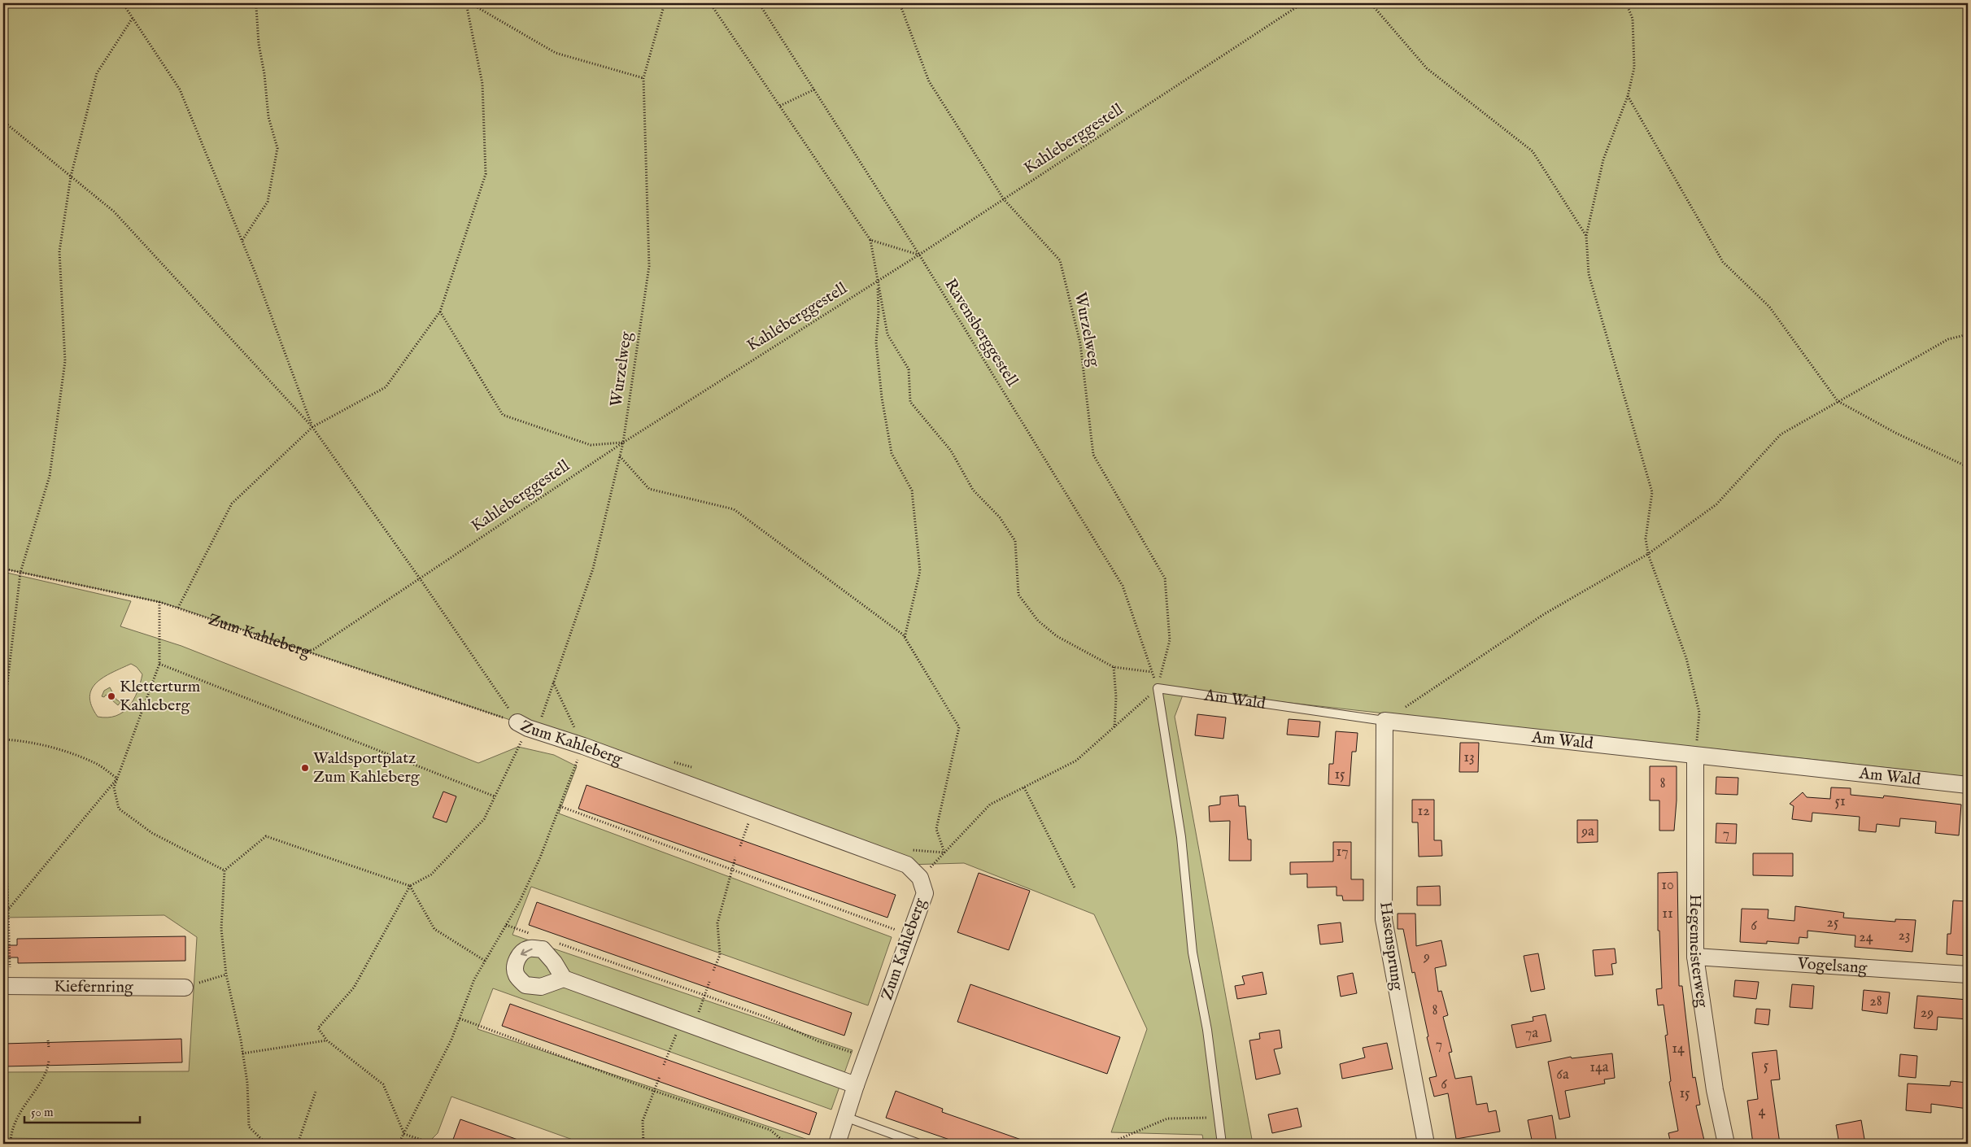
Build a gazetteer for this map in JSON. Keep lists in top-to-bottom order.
{
  "streets": {
    "street": [
      "Zum Kahleberg",
      "Am Wald",
      "Hasensprung",
      "Hegemeisterweg",
      "Vogelsang",
      "Kiefernring"
    ],
    "path": ["Kahleberggestell", "Wurzelweg", "Ravensberggestell"]
  },
  "crossings": [
    ["Kahleberggestell", "Wurzelweg"],
    ["Kahleberggestell", "Ravensberggestell"],
    ["Kahleberggestell", "Zum Kahleberg"],
    ["Wurzelweg", "Ravensberggestell"],
    ["Wurzelweg", "Zum Kahleberg"],
    ["Wurzelweg", "Am Wald"],
    ["Ravensberggestell", "Am Wald"],
    ["Am Wald", "Hasensprung"],
    ["Am Wald", "Hegemeisterweg"],
    ["Hegemeisterweg", "Vogelsang"]
  ],
  "places": ["Kletterturm Kahleberg", "Waldsportplatz Zum Kahleberg"],
  "house_numbers": [
    "13",
    "15",
    "8",
    "51",
    "12",
    "9a",
    "7",
    "17",
    "10",
    "11",
    "25",
    "6",
    "23",
    "24",
    "9",
    "28",
    "8",
    "29",
    "7a",
    "7",
    "14",
    "5",
    "14a",
    "6a",
    "6",
    "15",
    "4"
  ],
  "scale_bar": "50 m"
}
